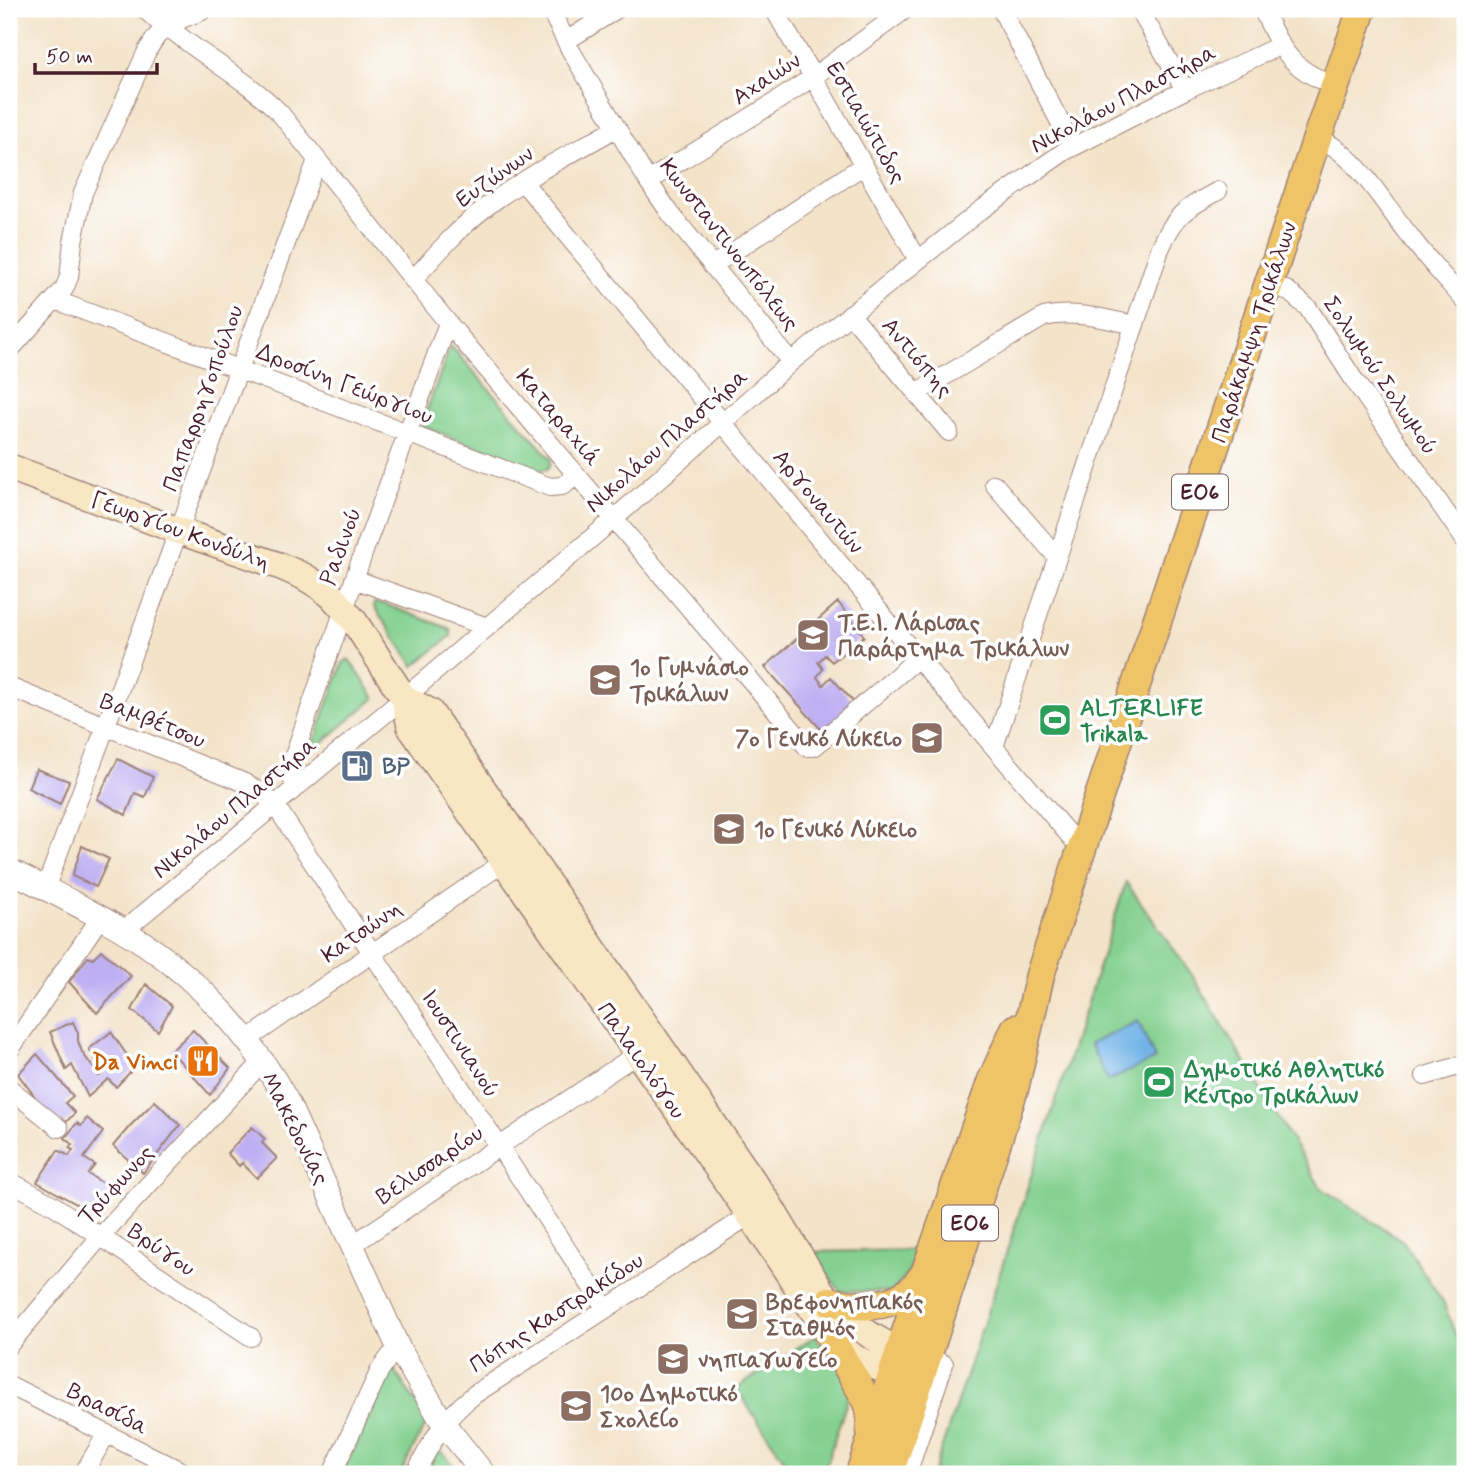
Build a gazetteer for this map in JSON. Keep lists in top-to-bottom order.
{
  "streets": {
    "main road": [
      "Παράκαμψη Τρικάλων",
      "ΕΟ6",
      "Γεωργίου Κονδύλη",
      "Παλαιολόγου"
    ],
    "street": [
      "Αχαιών",
      "Νικολάου Πλαστήρα",
      "Εστιαιώτιδος",
      "Ευζώνων",
      "Κωνσταντινουπόλεως",
      "Αντιόπης",
      "Σολωμού Σολωμού",
      "Δροσίνη Γεώργιου",
      "Παπαρρηγοπούλου",
      "Καταραχιά",
      "Αργοναυτών",
      "Ραδινού",
      "Βαμβέτσου",
      "Κατσώνη",
      "Ιουστινιανού",
      "Μακεδονίας",
      "Βελισσαρίου",
      "Τρύφωνος",
      "Βρύγου",
      "Πόπης Καστρακίδου",
      "Βρασίδα"
    ]
  },
  "crossings": [
    ["Αχαιών", "Εστιαιώτιδος"],
    ["Αχαιών", "Κωνσταντινουπόλεως"],
    ["Νικολάου Πλαστήρα", "Εστιαιώτιδος"],
    ["Νικολάου Πλαστήρα", "Κωνσταντινουπόλεως"],
    ["Νικολάου Πλαστήρα", "Αντιόπης"],
    ["Νικολάου Πλαστήρα", "Καταραχιά"],
    ["Νικολάου Πλαστήρα", "Αργοναυτών"],
    ["Νικολάου Πλαστήρα", "Ραδινού"],
    ["Νικολάου Πλαστήρα", "Βαμβέτσου"],
    ["Νικολάου Πλαστήρα", "Ιουστινιανού"],
    ["Νικολάου Πλαστήρα", "Παλαιολόγου"],
    ["Νικολάου Πλαστήρα", "Μακεδονίας"],
    ["Ευζώνων", "Κωνσταντινουπόλεως"],
    ["Ευζώνων", "Καταραχιά"],
    ["Ευζώνων", "Αργοναυτών"],
    ["Παράκαμψη Τρικάλων", "Σολωμού Σολωμού"],
    ["Παράκαμψη Τρικάλων", "Αργοναυτών"],
    ["Παράκαμψη Τρικάλων", "Παλαιολόγου"],
    ["Δροσίνη Γεώργιου", "Παπαρρηγοπούλου"],
    ["Δροσίνη Γεώργιου", "Καταραχιά"],
    ["Δροσίνη Γεώργιου", "Ραδινού"],
    ["Παπαρρηγοπούλου", "Καταραχιά"],
    ["Παπαρρηγοπούλου", "Γεωργίου Κονδύλη"],
    ["Παπαρρηγοπούλου", "Βαμβέτσου"],
    ["Παπαρρηγοπούλου", "Μακεδονίας"],
    ["Καταραχιά", "Αργοναυτών"],
    ["Καταραχιά", "Ραδινού"],
    ["Γεωργίου Κονδύλη", "Ραδινού"],
    ["Γεωργίου Κονδύλη", "Παλαιολόγου"],
    ["Ραδινού", "Παλαιολόγου"],
    ["Βαμβέτσου", "Ιουστινιανού"],
    ["Κατσώνη", "Ιουστινιανού"],
    ["Κατσώνη", "Παλαιολόγου"],
    ["Κατσώνη", "Μακεδονίας"],
    ["Ιουστινιανού", "Βελισσαρίου"],
    ["Ιουστινιανού", "Πόπης Καστρακίδου"],
    ["Παλαιολόγου", "Βελισσαρίου"],
    ["Παλαιολόγου", "Πόπης Καστρακίδου"],
    ["Μακεδονίας", "Βελισσαρίου"],
    ["Μακεδονίας", "Τρύφωνος"],
    ["Μακεδονίας", "Πόπης Καστρακίδου"],
    ["Τρύφωνος", "Βρύγου"]
  ],
  "places": {
    "school or university": [
      "Τ.Ε.Ι. Λάρισας Παράρτημα Τρικάλων",
      "1ο Γυμνάσιο Τρικάλων",
      "7ο Γενικό Λύκειο",
      "1ο Γενικό Λύκειο",
      "Βρεφονηπιακός Σταθμός",
      "νηπιαγωγείο",
      "10ο Δημοτικό Σχολείο"
    ],
    "sports": ["ALTERLIFE Trikala", "Δημοτικό Αθλητικό Κέντρο Τρικάλων"],
    "fuel station": ["BP"],
    "restaurant": ["Da Vinci"]
  },
  "scale_bar": "50 m"
}
